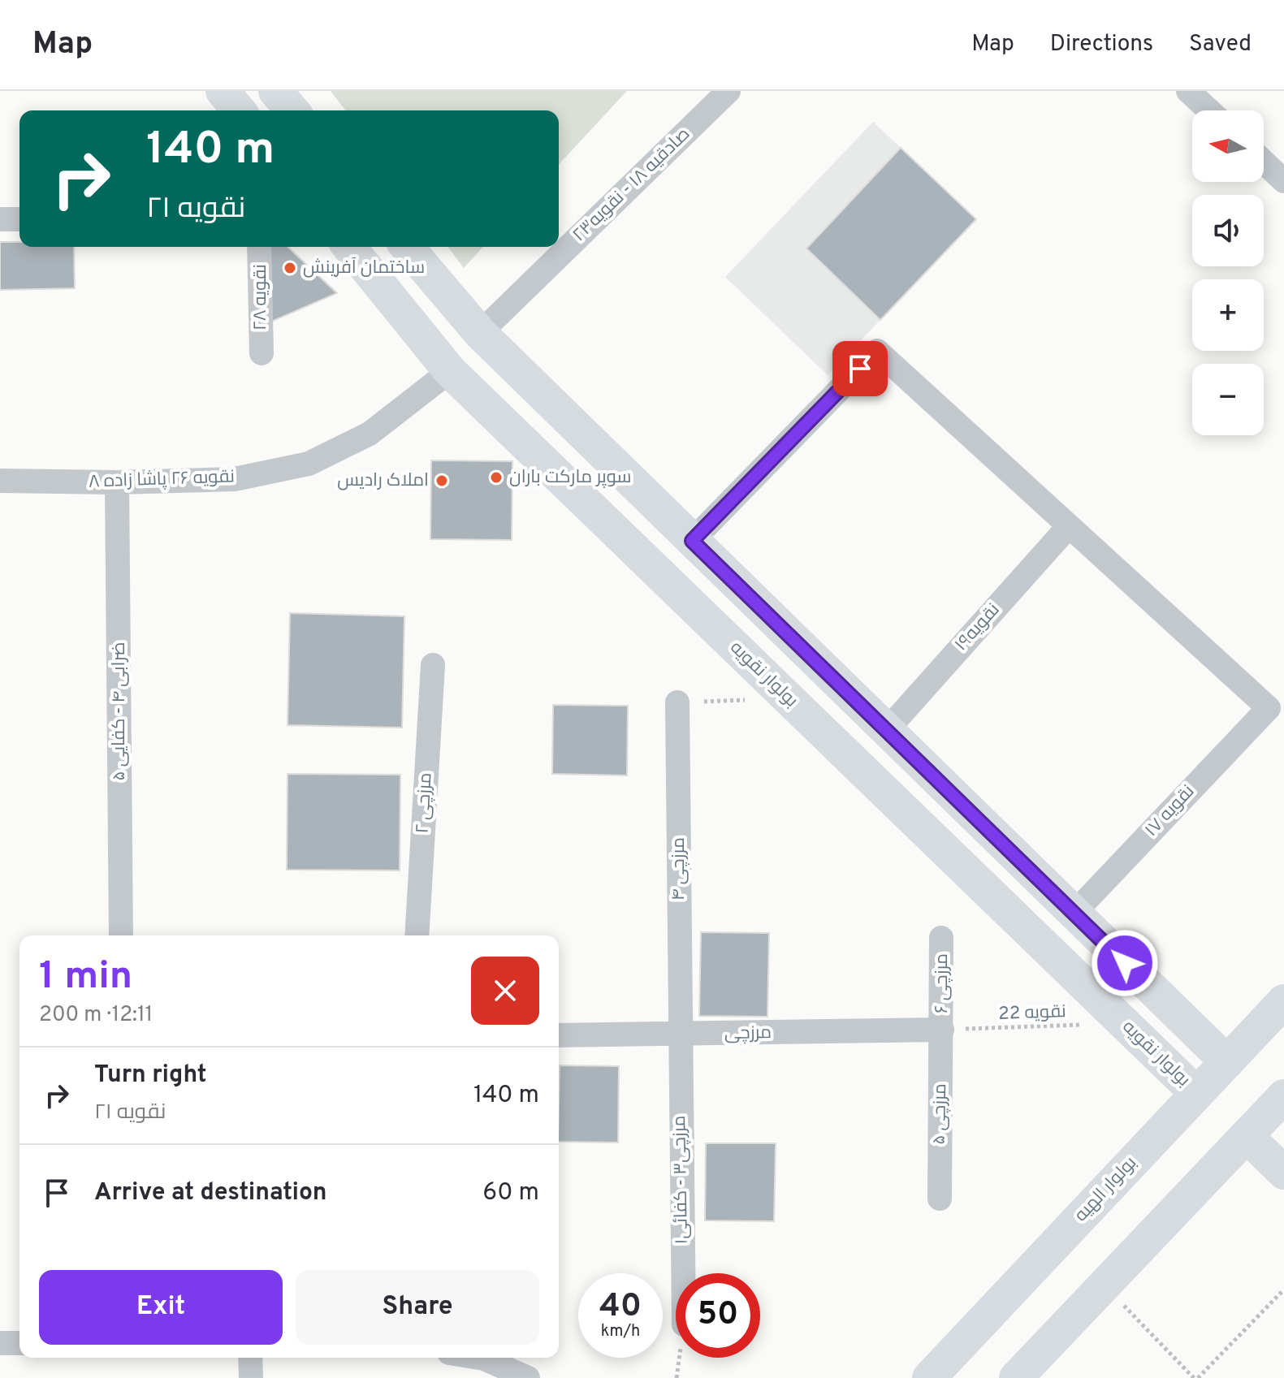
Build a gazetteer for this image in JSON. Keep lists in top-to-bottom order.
{
  "streets": {
    "main road": ["بولوار نقویه", "بولوار الهیه"],
    "street": [
      "صادقیه ۱۸ - نقویه۲۳",
      "نقویه ۲۸",
      "نقویه ۲۶ پاشا زاده ۸",
      "نقویه۱۹",
      "ضرابی ۴ - کفایی ۵",
      "مرزچی ۲",
      "نقویه ۱۷",
      "مرزچی ۴",
      "مرزچی ۶",
      "مرزچی",
      "مرزچی ۵",
      "مرزچی۳ - کفائی۱"
    ],
    "path": ["نقویه 22"]
  },
  "crossings": [
    ["نقویه ۲۶ پاشا زاده ۸", "بولوار نقویه"],
    ["نقویه ۲۶ پاشا زاده ۸", "ضرابی ۴ - کفایی ۵"],
    ["نقویه۱۹", "نقویه ۱۷"],
    ["بولوار نقویه", "نقویه 22"],
    ["بولوار نقویه", "بولوار الهیه"],
    ["مرزچی ۴", "مرزچی"],
    ["مرزچی ۴", "مرزچی۳ - کفائی۱"],
    ["مرزچی ۶", "نقویه 22"],
    ["مرزچی ۶", "مرزچی"],
    ["مرزچی ۶", "مرزچی ۵"],
    ["نقویه 22", "مرزچی"],
    ["نقویه 22", "مرزچی ۵"],
    ["مرزچی", "مرزچی ۵"],
    ["مرزچی", "مرزچی۳ - کفائی۱"]
  ],
  "places": ["ساختمان آفرینش", "سوپر مارکت باران", "املاک رادیس"],
  "north": "left",
  "page": {
    "header": "Map",
    "nav": ["Map", "Directions", "Saved"],
    "map_buttons": ["+", "−"],
    "turn": ["140 m", "نقویه ۲۱"],
    "heading": ["1 min", "200 m · 12:11"],
    "list": [
      {
        "name": "Turn right",
        "note": "نقویه ۲۱",
        "value": "140 m"
      },
      {
        "name": "Arrive at destination",
        "value": "60 m"
      }
    ],
    "buttons": ["Exit", "Share"],
    "speed": "40 km/h",
    "limit": "50"
  }
}
